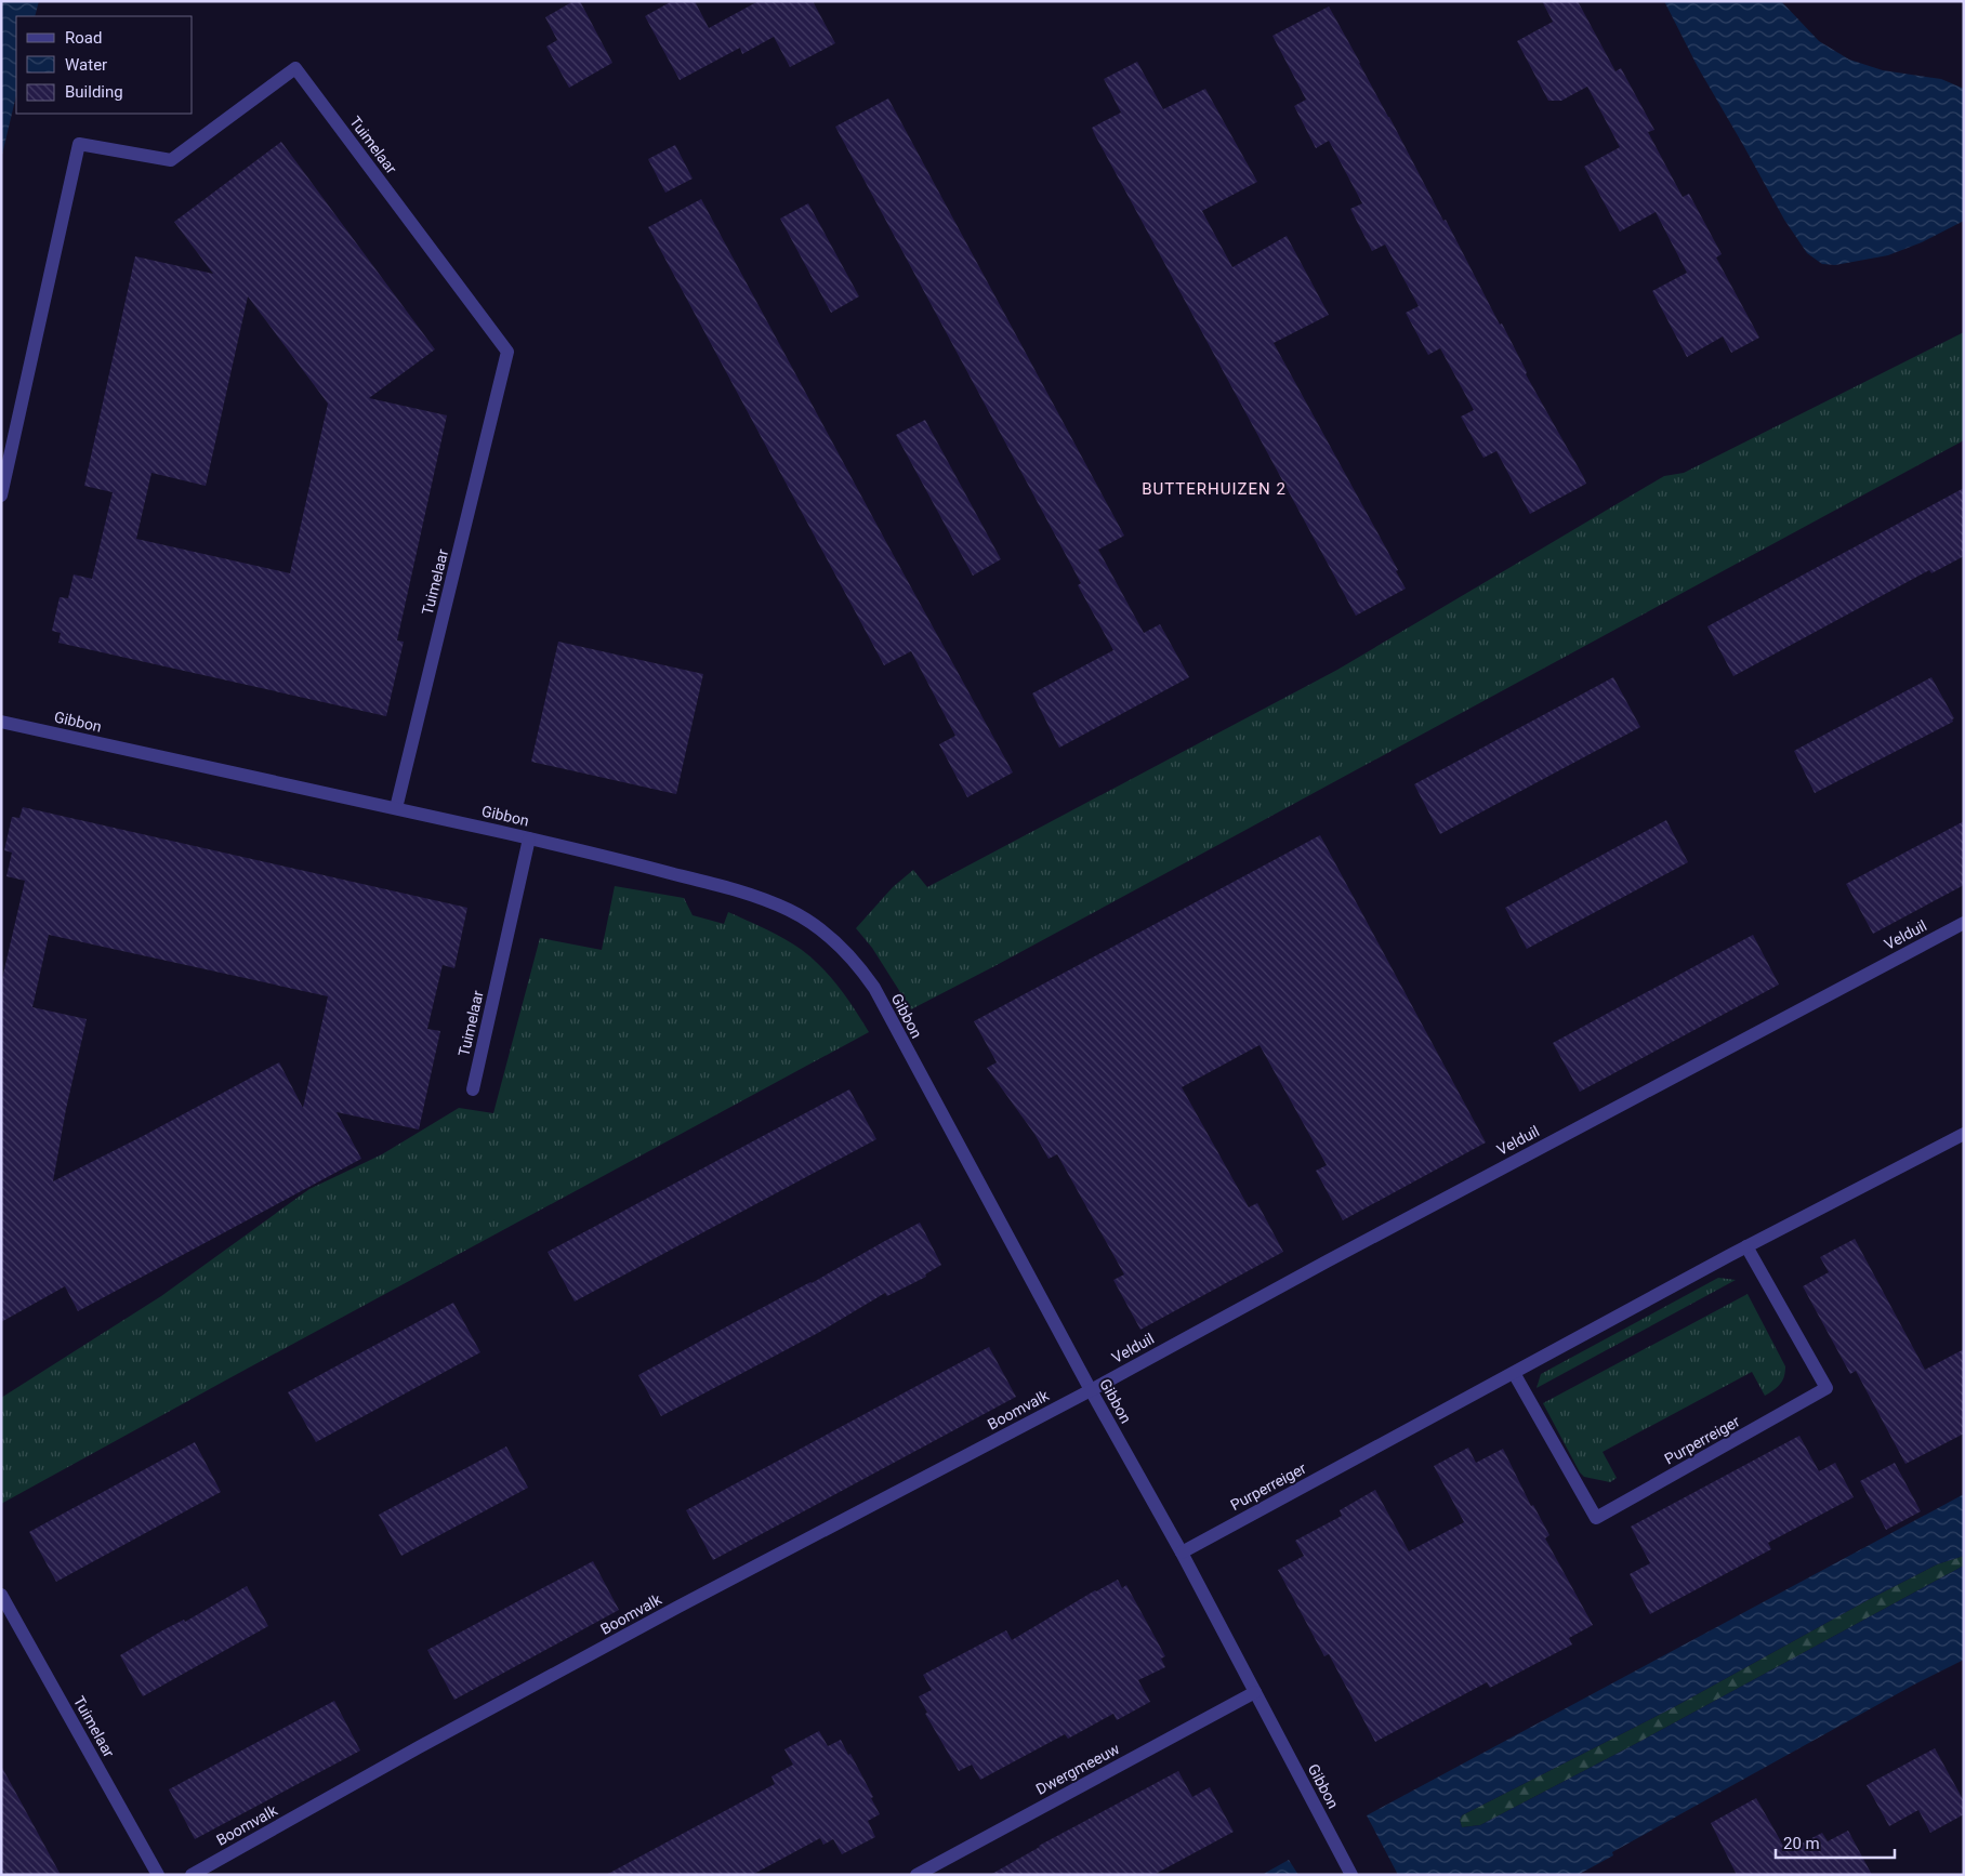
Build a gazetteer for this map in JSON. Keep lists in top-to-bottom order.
{
  "streets": {
    "street": [
      "Tuimelaar",
      "Gibbon",
      "Velduil",
      "Boomvalk",
      "Purperreiger",
      "Dwergmeeuw"
    ]
  },
  "crossings": [
    ["Tuimelaar", "Gibbon"],
    ["Gibbon", "Velduil"],
    ["Gibbon", "Boomvalk"],
    ["Gibbon", "Purperreiger"],
    ["Gibbon", "Dwergmeeuw"],
    ["Velduil", "Boomvalk"]
  ],
  "districts": ["BUTTERHUIZEN 2"],
  "legend": ["Road", "Water", "Building"],
  "scale_bar": "20 m"
}
